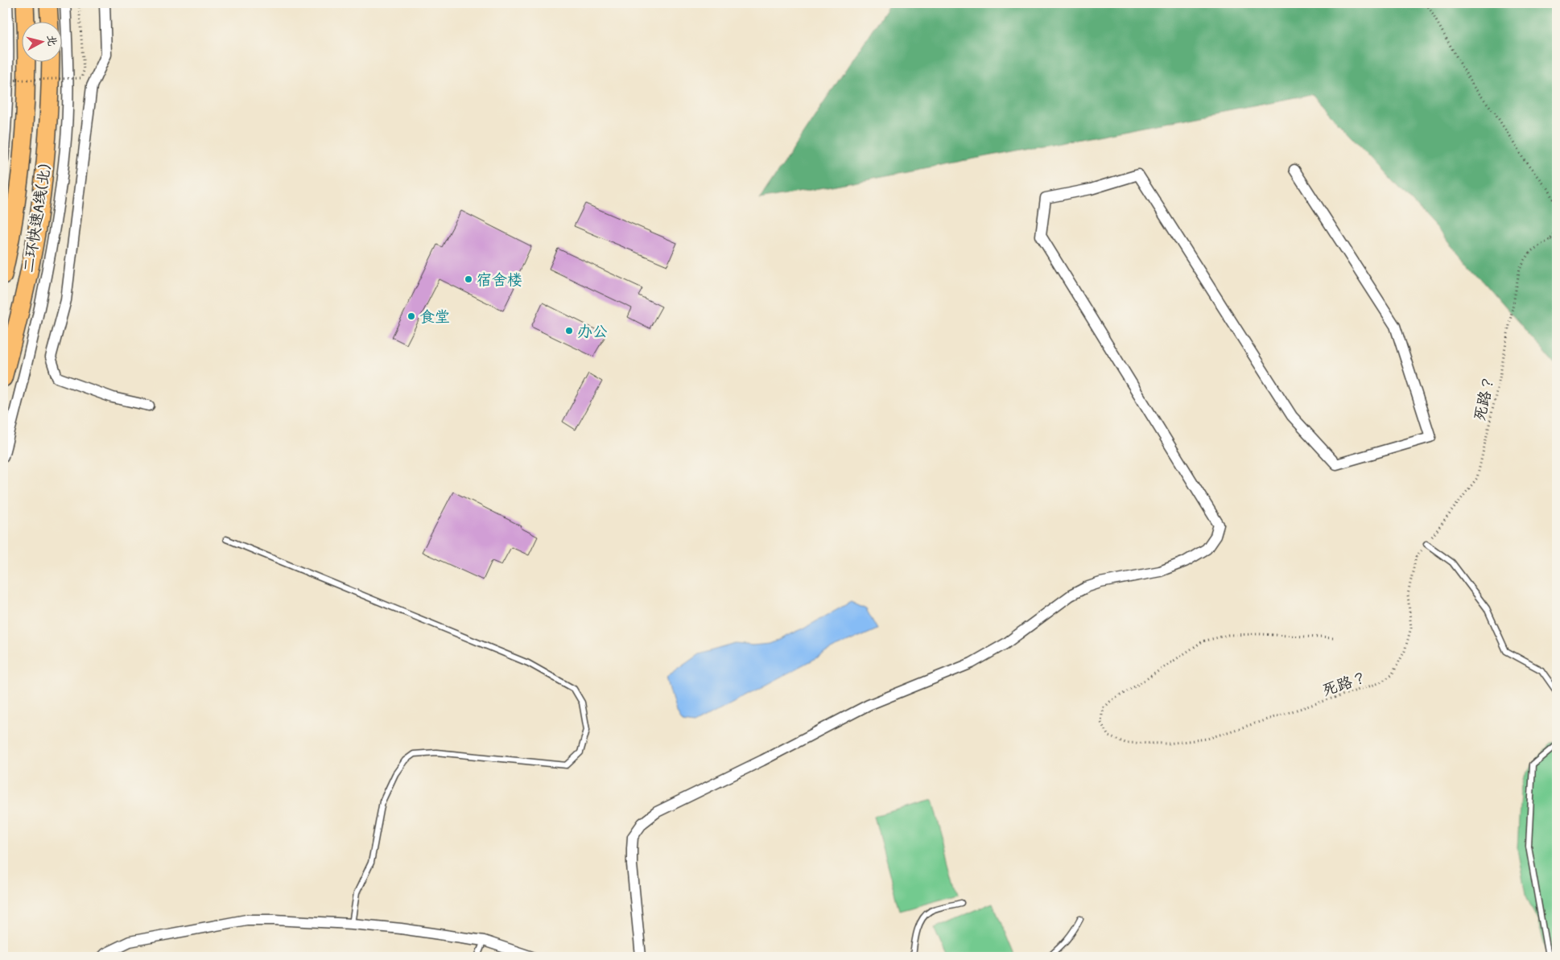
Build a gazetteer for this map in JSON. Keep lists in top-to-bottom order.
{
  "streets": {
    "highway": ["二环快速A线(北)"],
    "path": ["死路？"]
  },
  "places": ["宿舍楼", "食堂", "办公"],
  "north": "right"
}
